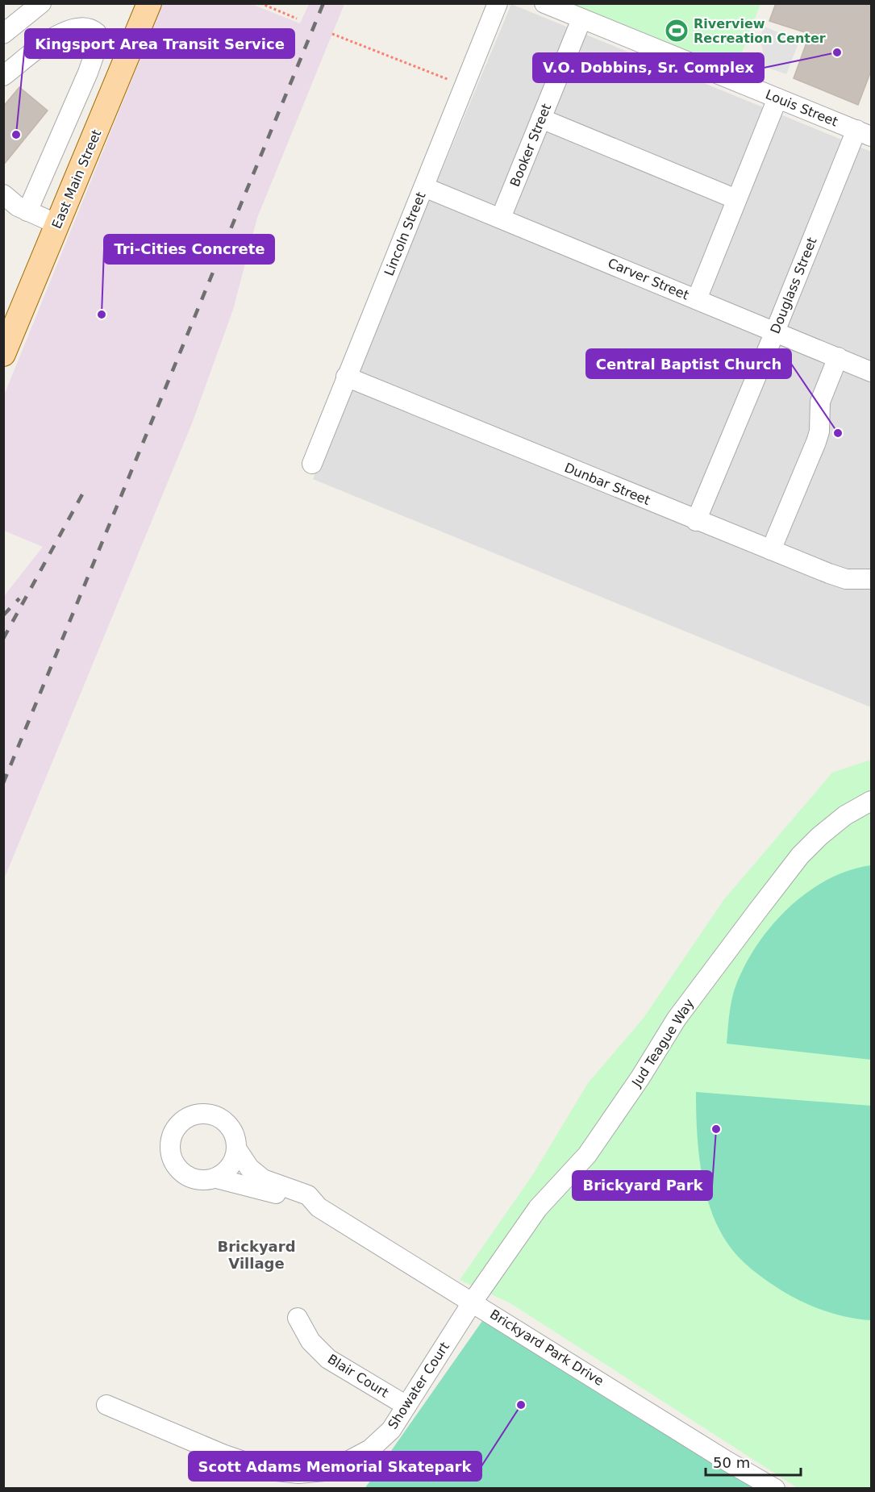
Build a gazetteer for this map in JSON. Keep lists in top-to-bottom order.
{
  "streets": {
    "main road": ["East Main Street"],
    "street": [
      "Louis Street",
      "Booker Street",
      "Lincoln Street",
      "Carver Street",
      "Douglass Street",
      "Dunbar Street",
      "Jud Teague Way",
      "Brickyard Park Drive",
      "Blair Court",
      "Showater Court"
    ]
  },
  "crossings": [
    ["Louis Street", "Booker Street"],
    ["Louis Street", "Douglass Street"],
    ["Booker Street", "Carver Street"],
    ["Lincoln Street", "Carver Street"],
    ["Lincoln Street", "Dunbar Street"],
    ["Carver Street", "Douglass Street"],
    ["Douglass Street", "Dunbar Street"],
    ["Jud Teague Way", "Brickyard Park Drive"],
    ["Jud Teague Way", "Showater Court"],
    ["Brickyard Park Drive", "Showater Court"],
    ["Blair Court", "Showater Court"]
  ],
  "districts": ["Brickyard Village"],
  "places": {
    "sports": ["Riverview Recreation Center"],
    "other": [
      "V.O. Dobbins, Sr. Complex",
      "Kingsport Area Transit Service",
      "Tri-Cities Concrete",
      "Central Baptist Church",
      "Brickyard Park",
      "Scott Adams Memorial Skatepark"
    ]
  },
  "scale_bar": "50 m"
}
